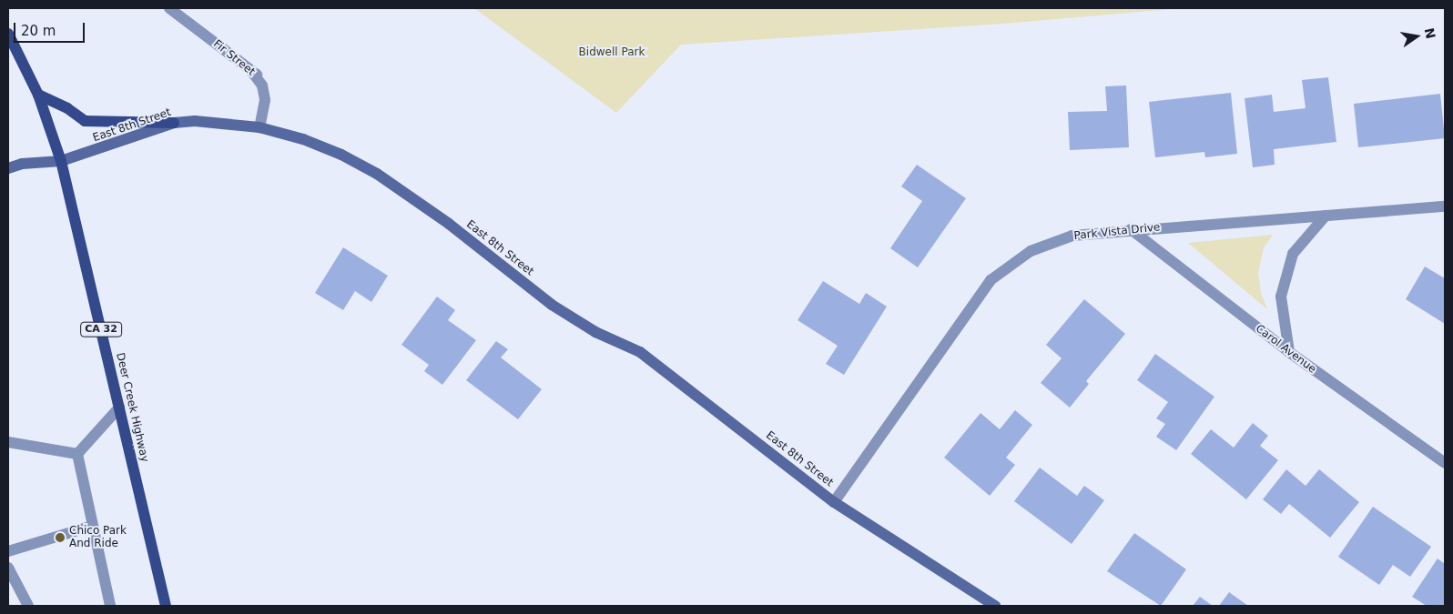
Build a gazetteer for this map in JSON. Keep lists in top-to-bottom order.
{
  "streets": {
    "main road": ["CA 32", "Deer Creek Highway"],
    "street": [
      "Fir Street",
      "East 8th Street",
      "Park Vista Drive",
      "Carol Avenue"
    ]
  },
  "crossings": [
    ["Fir Street", "East 8th Street"],
    ["East 8th Street", "Park Vista Drive"],
    ["East 8th Street", "CA 32"],
    ["East 8th Street", "Deer Creek Highway"],
    ["Park Vista Drive", "Carol Avenue"],
    ["CA 32", "Deer Creek Highway"]
  ],
  "parks": ["Bidwell Park"],
  "places": ["Chico Park And Ride"],
  "scale_bar": "20 m",
  "north": "right"
}
